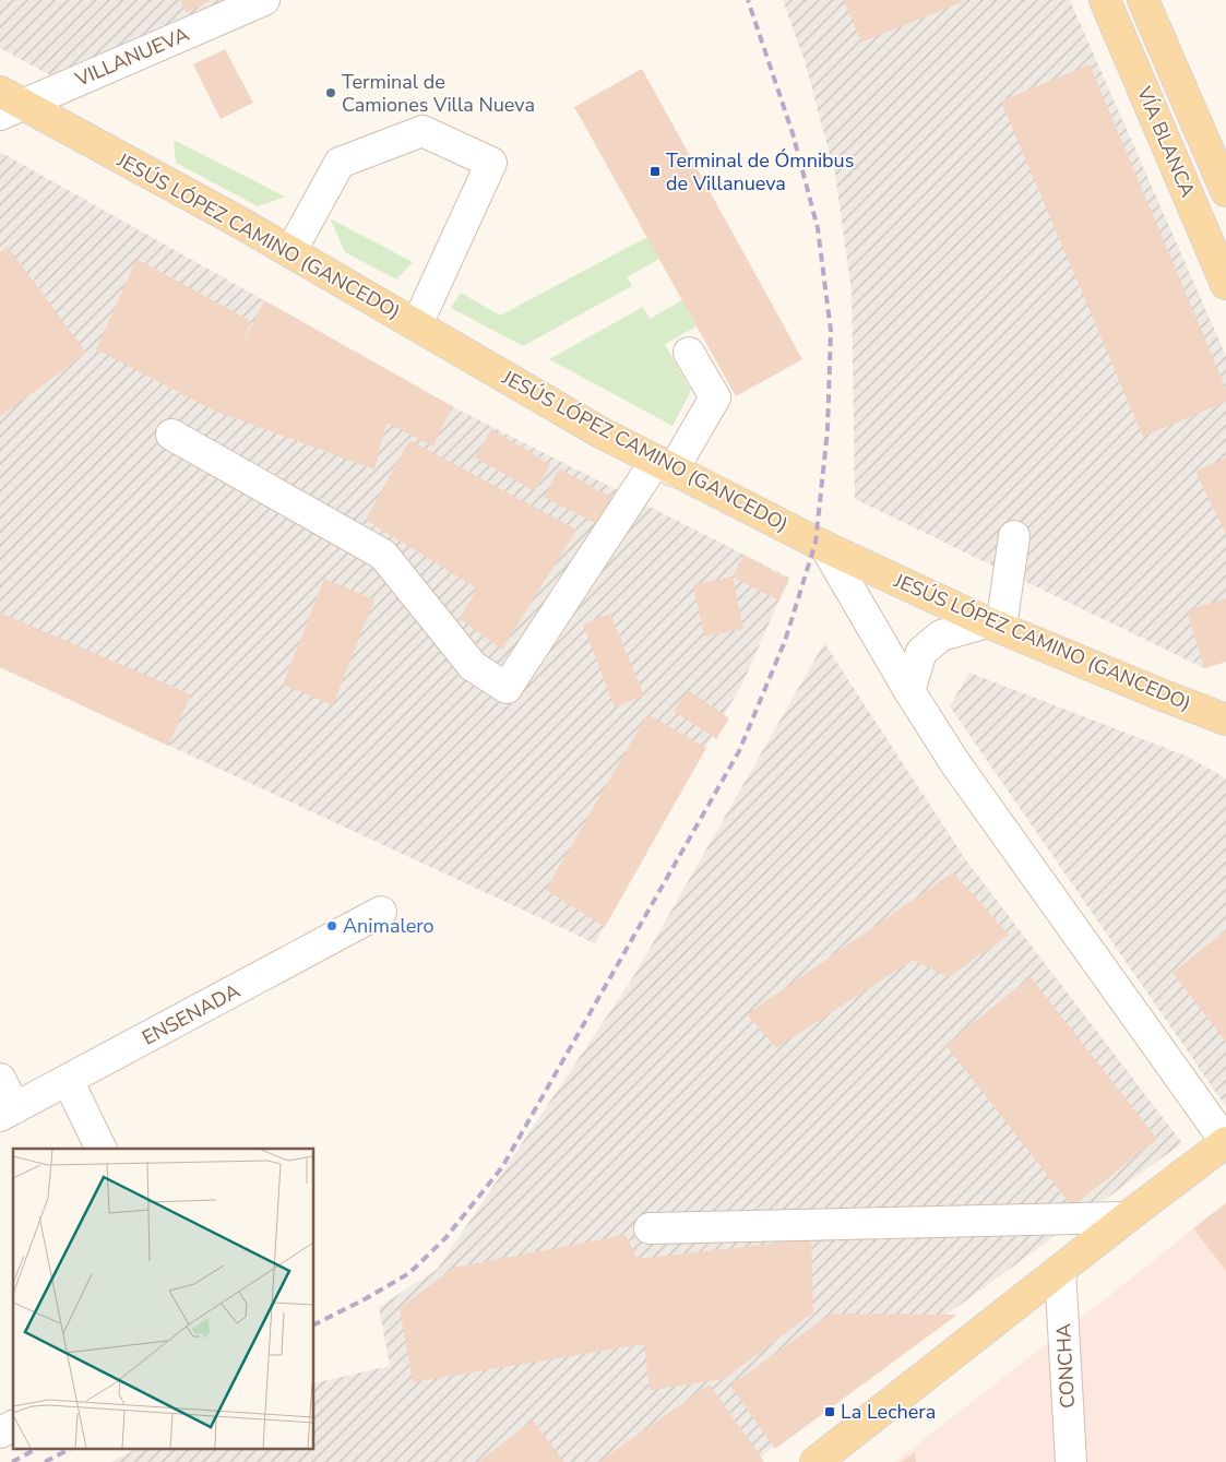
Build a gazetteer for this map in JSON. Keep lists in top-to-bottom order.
{
  "streets": {
    "main road": ["VÍA BLANCA", "JESÚS LÓPEZ CAMINO (GANCEDO)"],
    "street": ["VILLANUEVA", "ENSENADA", "CONCHA"]
  },
  "crossings": [
    ["VILLANUEVA", "JESÚS LÓPEZ CAMINO (GANCEDO)"]
  ],
  "places": {
    "other": ["Terminal de Camiones Villa Nueva", "Animalero"],
    "transit": ["Terminal de Ómnibus de Villanueva", "La Lechera"]
  }
}
